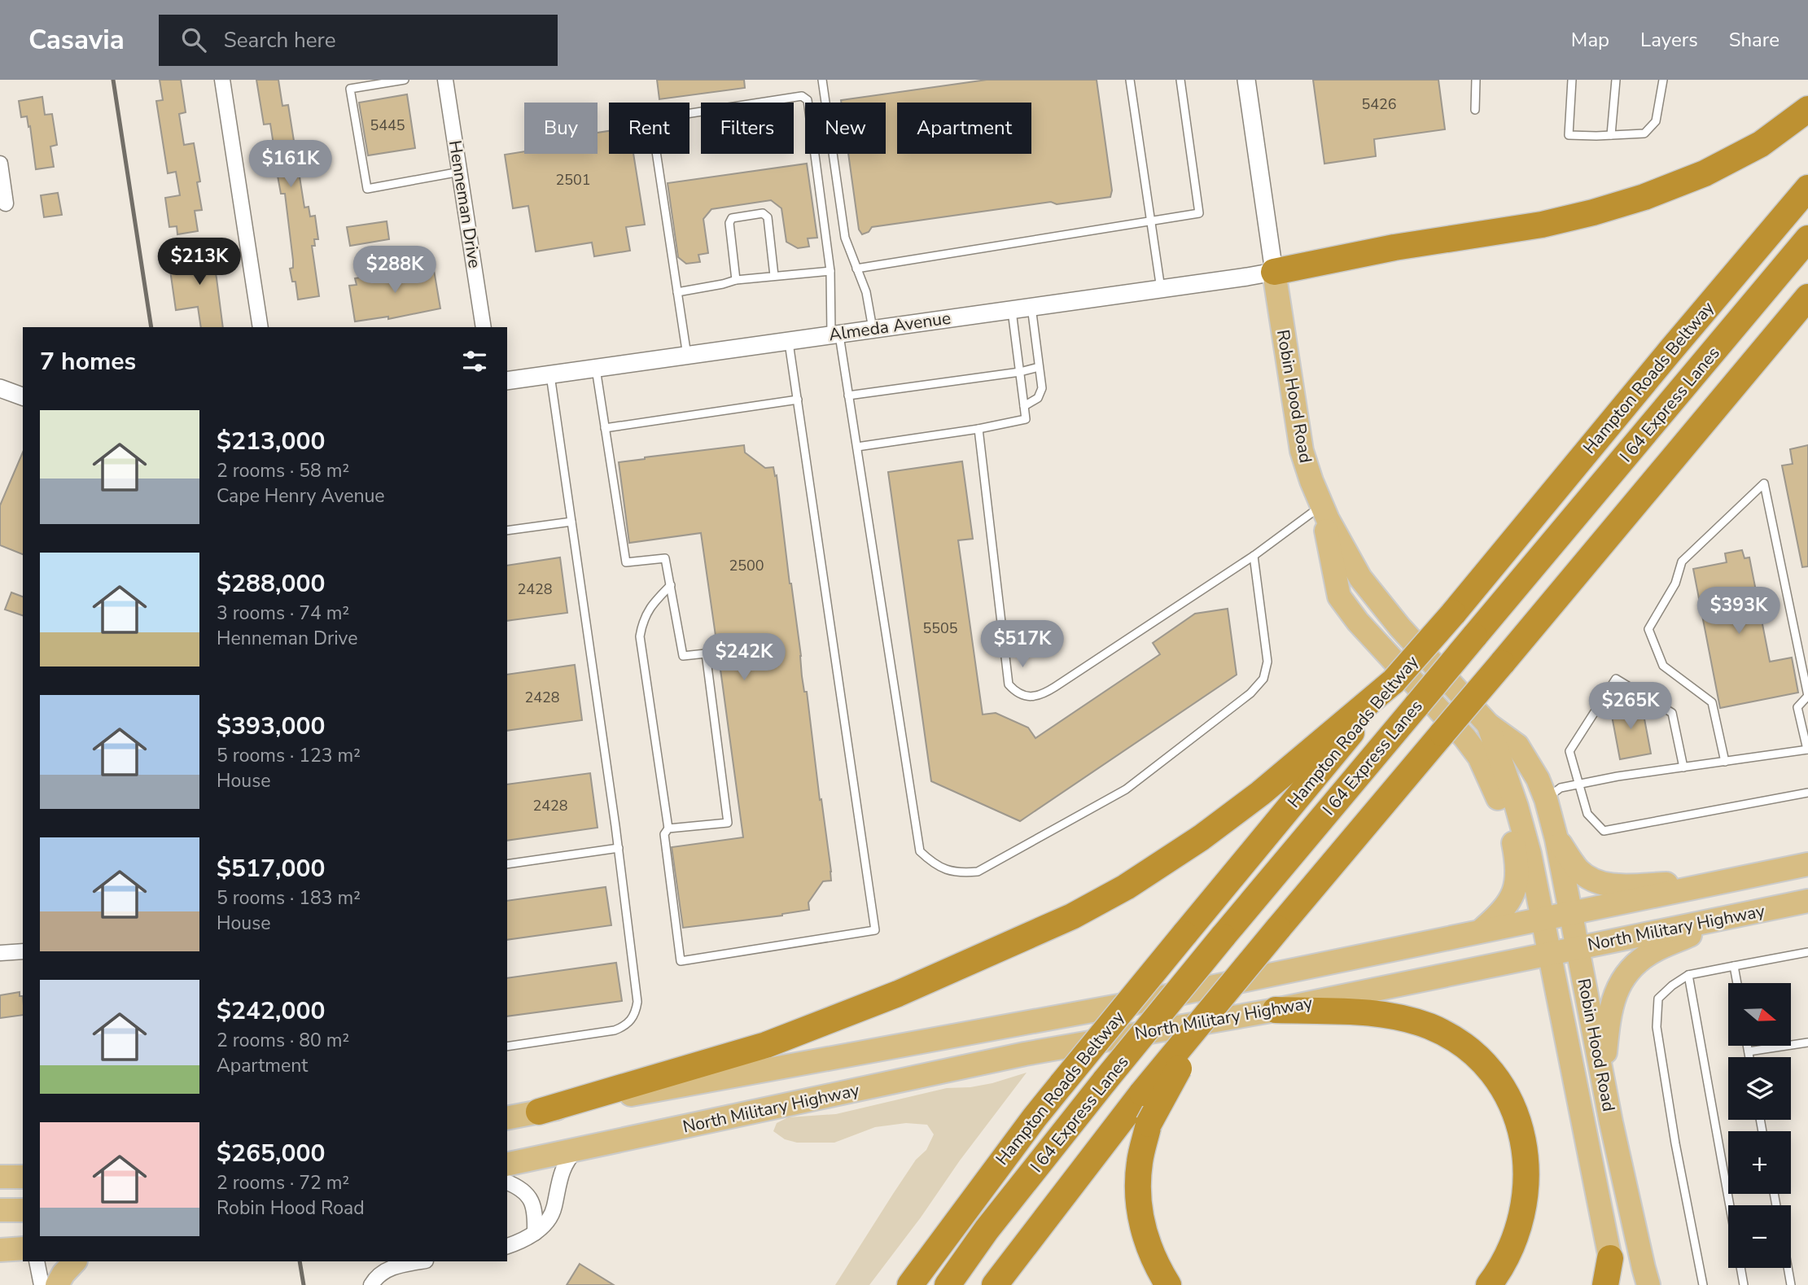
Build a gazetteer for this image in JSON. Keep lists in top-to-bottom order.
{
  "streets": {
    "highway": ["Hampton Roads Beltway", "I 64 Express Lanes"],
    "main road": ["Robin Hood Road", "North Military Highway"],
    "street": ["Henneman Drive", "Almeda Avenue"]
  },
  "crossings": [
    ["Almeda Avenue", "Robin Hood Road"],
    ["Robin Hood Road", "North Military Highway"]
  ],
  "house_numbers": [
    "5426",
    "5445",
    "2501",
    "2500",
    "2428",
    "5505",
    "2428",
    "2428"
  ],
  "north": "right",
  "page": {
    "header": "Casavia",
    "search": "Search here",
    "nav": ["Map", "Layers", "Share"],
    "chip": [
      "Buy",
      "Rent",
      "Filters",
      "New",
      "Apartment"
    ],
    "price": [
      "$161K",
      "$213K",
      "$288K",
      "$393K",
      "$517K",
      "$242K",
      "$265K"
    ],
    "heading": "7 homes",
    "list": [
      {
        "name": "$213,000",
        "note": "2 rooms · 58 m² · Cape Henry Avenue"
      },
      {
        "name": "$288,000",
        "note": "3 rooms · 74 m² · Henneman Drive"
      },
      {
        "name": "$393,000",
        "note": "5 rooms · 123 m² · House"
      },
      {
        "name": "$517,000",
        "note": "5 rooms · 183 m² · House"
      },
      {
        "name": "$242,000",
        "note": "2 rooms · 80 m² · Apartment"
      },
      {
        "name": "$265,000",
        "note": "2 rooms · 72 m² · Robin Hood Road"
      }
    ],
    "map_buttons": ["+", "−"]
  }
}
